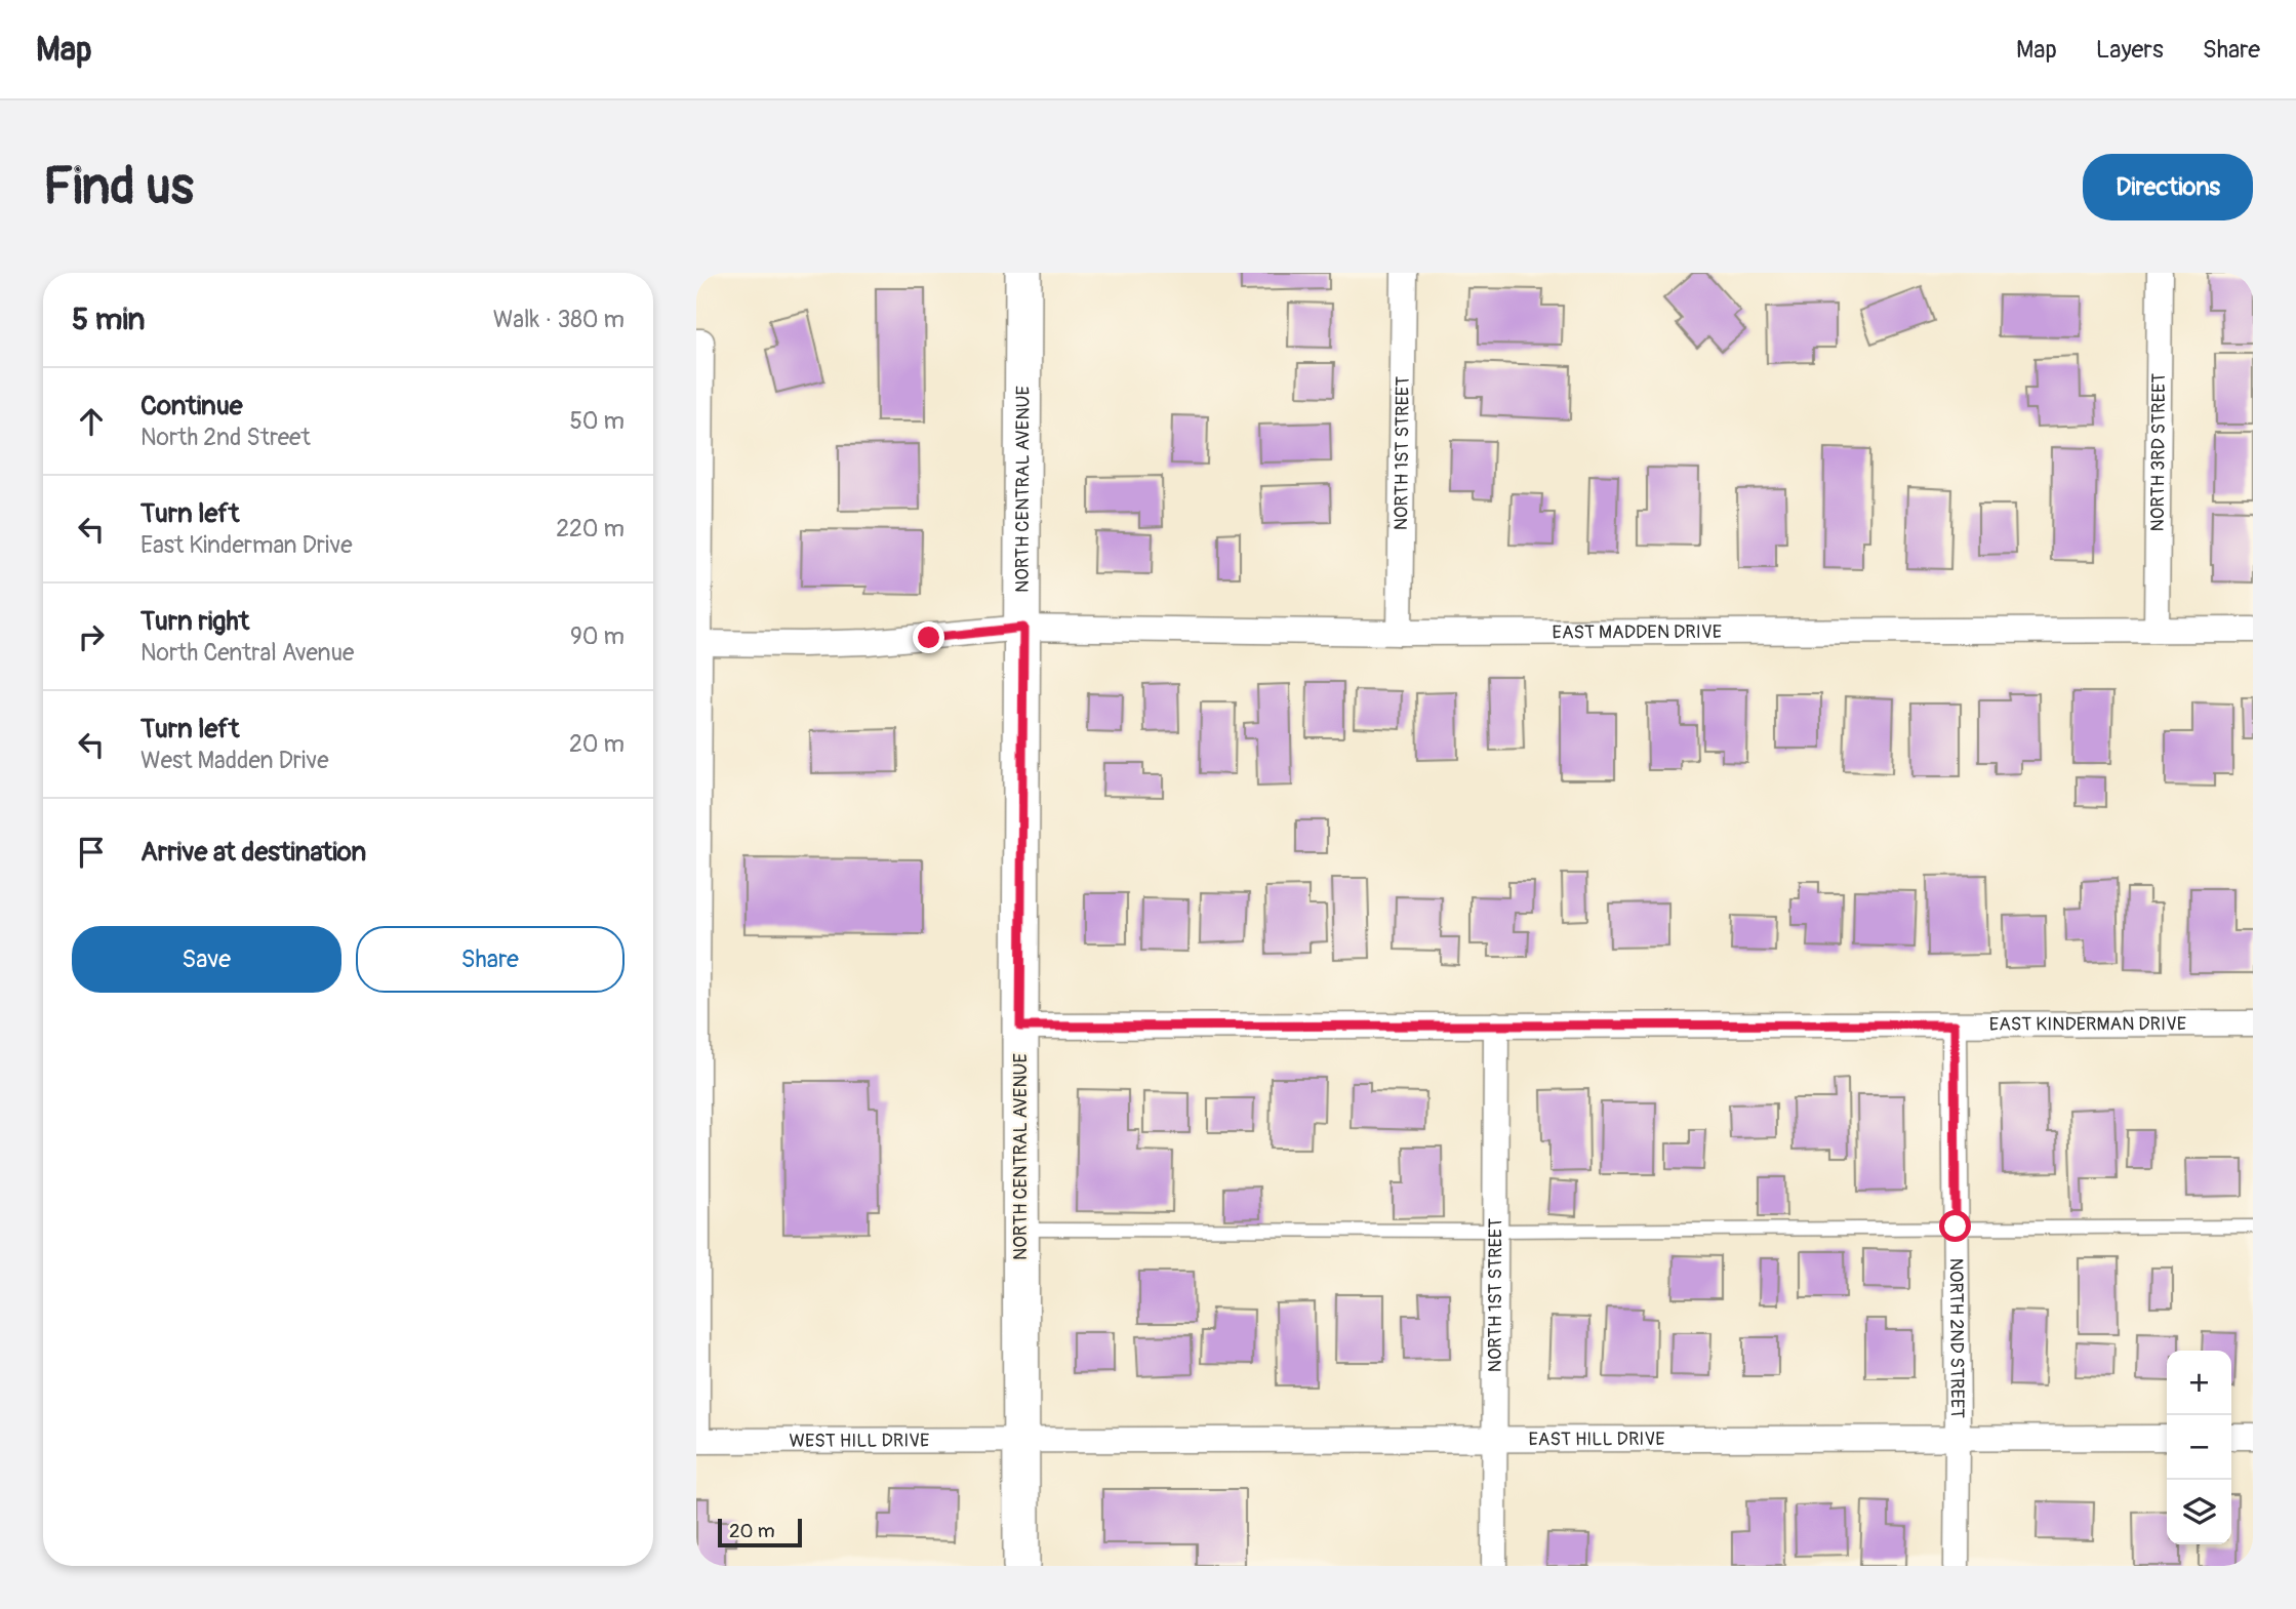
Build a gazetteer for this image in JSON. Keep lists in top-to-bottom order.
{
  "streets": {
    "street": [
      "NORTH 3RD STREET",
      "NORTH 1ST STREET",
      "NORTH CENTRAL AVENUE",
      "EAST MADDEN DRIVE",
      "EAST KINDERMAN DRIVE",
      "NORTH 2ND STREET",
      "EAST HILL DRIVE",
      "WEST HILL DRIVE"
    ]
  },
  "crossings": [
    ["NORTH 3RD STREET", "EAST MADDEN DRIVE"],
    ["NORTH 1ST STREET", "EAST MADDEN DRIVE"],
    ["NORTH 1ST STREET", "EAST KINDERMAN DRIVE"],
    ["NORTH 1ST STREET", "EAST HILL DRIVE"],
    ["NORTH CENTRAL AVENUE", "EAST MADDEN DRIVE"],
    ["NORTH CENTRAL AVENUE", "EAST KINDERMAN DRIVE"],
    ["NORTH CENTRAL AVENUE", "EAST HILL DRIVE"],
    ["NORTH CENTRAL AVENUE", "WEST HILL DRIVE"],
    ["EAST KINDERMAN DRIVE", "NORTH 2ND STREET"],
    ["NORTH 2ND STREET", "EAST HILL DRIVE"],
    ["EAST HILL DRIVE", "WEST HILL DRIVE"]
  ],
  "scale_bar": "20 m",
  "page": {
    "header": "Map",
    "nav": ["Map", "Layers", "Share"],
    "buttons": [
      "Directions",
      ["Save", "Share"]
    ],
    "title": "Find us",
    "heading": ["5 min", "Walk · 380 m"],
    "list": [
      ["Continue", "North 2nd Street", "50 m"],
      ["Turn left", "East Kinderman Drive", "220 m"],
      ["Turn right", "North Central Avenue", "90 m"],
      ["Turn left", "West Madden Drive", "20 m"],
      "Arrive at destination"
    ],
    "map_buttons": ["+", "−"],
    "scale": "20 m"
  }
}
